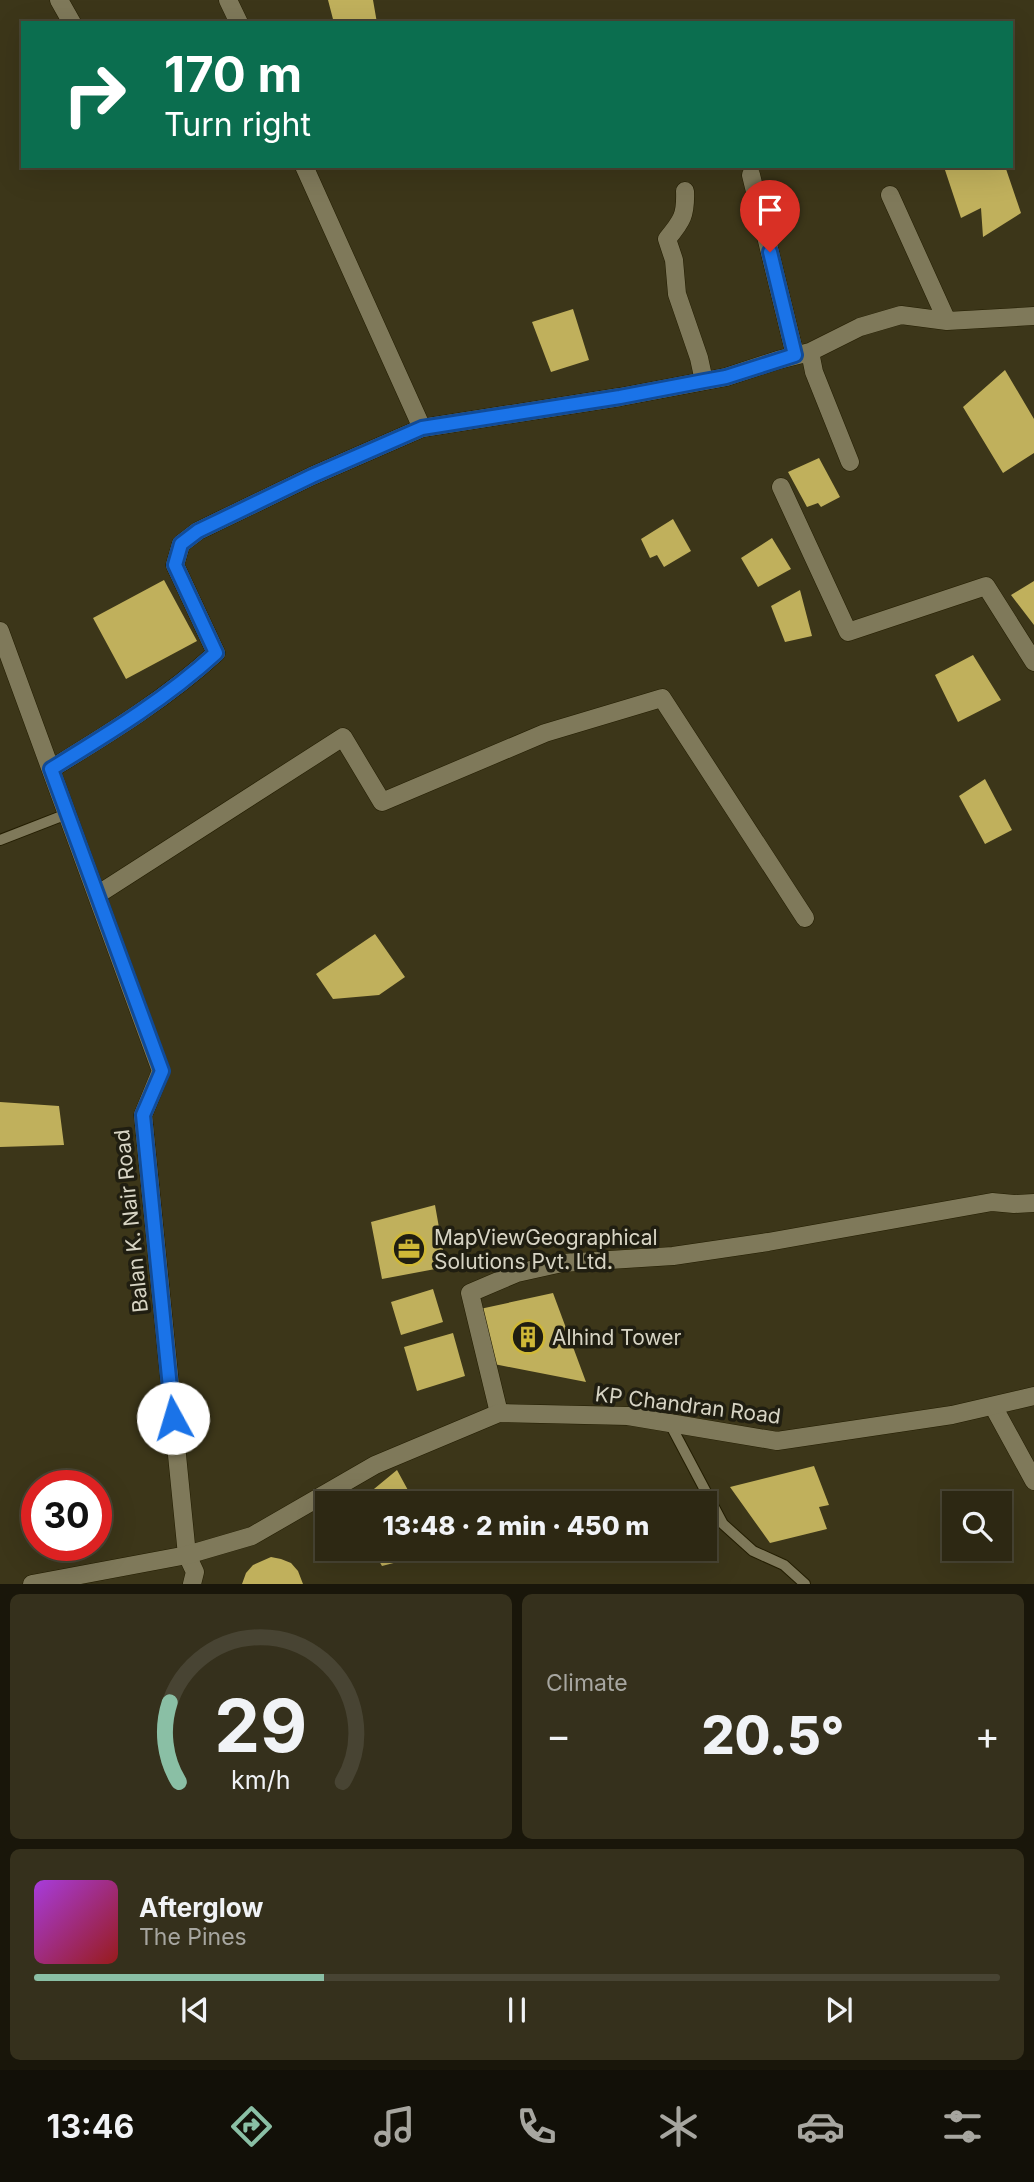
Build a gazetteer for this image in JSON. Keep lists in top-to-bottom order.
{
  "streets": {
    "street": ["Balan K. Nair Road", "KP Chandran Road"]
  },
  "crossings": [
    ["Balan K. Nair Road", "KP Chandran Road"]
  ],
  "places": {
    "office": ["MapViewGeographical Solutions Pvt. Ltd."],
    "building": ["Alhind Tower"]
  },
  "page": {
    "turn": ["170 m", "Turn right"],
    "limit": "30",
    "trip": "13:48 · 2 min · 450 m",
    "tile": "Climate",
    "heat": ["−", "20.5°", "+"],
    "song": ["Afterglow", "The Pines"],
    "tabs": "13:46",
    "gauge": ["29", "km/h"]
  }
}
